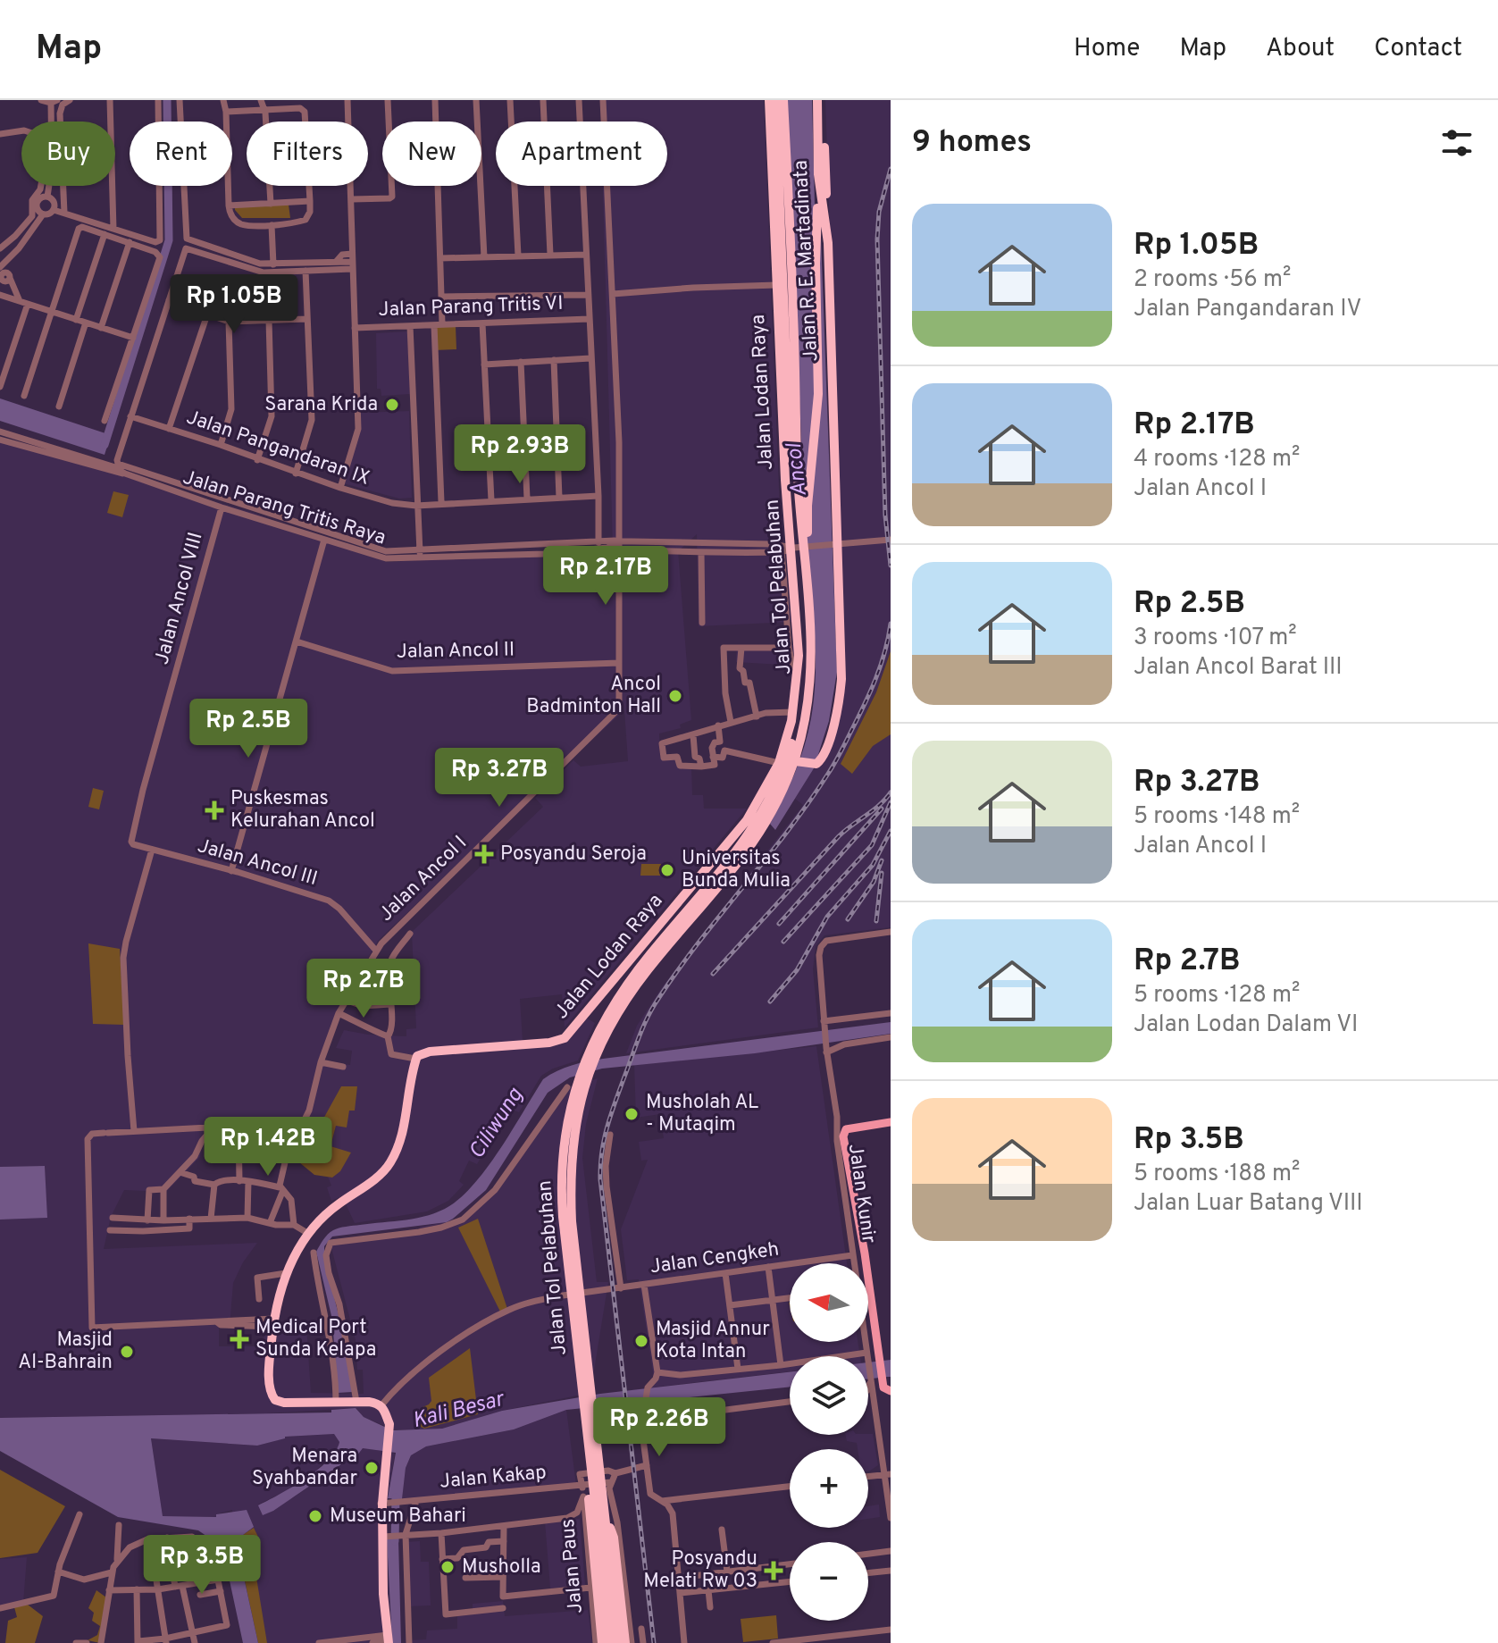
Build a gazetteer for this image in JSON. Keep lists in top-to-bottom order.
{
  "streets": {
    "highway": ["Jalan R. E. Martadinata", "Jalan Lodan Raya", "Jalan Tol Pelabuhan"],
    "main road": ["Jalan Kunir"],
    "street": [
      "Jalan Parang Tritis VI",
      "Jalan Pangandaran IX",
      "Jalan Parang Tritis Raya",
      "Jalan Ancol VIII",
      "Jalan Ancol II",
      "Jalan Ancol III",
      "Jalan Ancol I",
      "Jalan Cengkeh",
      "Jalan Kakap",
      "Jalan Paus"
    ]
  },
  "crossings": [
    ["Jalan R. E. Martadinata", "Jalan Lodan Raya"],
    ["Jalan Lodan Raya", "Jalan Parang Tritis Raya"],
    ["Jalan Parang Tritis Raya", "Jalan Ancol VIII"],
    ["Jalan Parang Tritis Raya", "Jalan Ancol I"],
    ["Jalan Ancol VIII", "Jalan Ancol III"],
    ["Jalan Ancol II", "Jalan Ancol I"],
    ["Jalan Ancol III", "Jalan Ancol I"],
    ["Jalan Kunir", "Jalan Cengkeh"],
    ["Jalan Kakap", "Jalan Paus"]
  ],
  "water": ["Ancol", "Ciliwung", "Kali Besar"],
  "places": {
    "other": [
      "Sarana Krida",
      "Ancol Badminton Hall",
      "Universitas Bunda Mulia",
      "Musholah AL - Mutaqim",
      "Masjid Annur Kota Intan",
      "Masjid Al-Bahrain",
      "Menara Syahbandar",
      "Museum Bahari",
      "Musholla"
    ],
    "health": [
      "Puskesmas Kelurahan Ancol",
      "Posyandu Seroja",
      "Medical Port Sunda Kelapa",
      "Posyandu Melati Rw 03"
    ]
  },
  "north": "left",
  "page": {
    "header": "Map",
    "nav": [
      "Home",
      "Map",
      "About",
      "Contact"
    ],
    "heading": "9 homes",
    "chip": [
      "Buy",
      "Rent",
      "Filters",
      "New",
      "Apartment"
    ],
    "list": [
      {
        "name": "Rp 1.05B",
        "note": "2 rooms · 56 m² · Jalan Pangandaran IV"
      },
      {
        "name": "Rp 2.17B",
        "note": "4 rooms · 128 m² · Jalan Ancol I"
      },
      {
        "name": "Rp 2.5B",
        "note": "3 rooms · 107 m² · Jalan Ancol Barat III"
      },
      {
        "name": "Rp 3.27B",
        "note": "5 rooms · 148 m² · Jalan Ancol I"
      },
      {
        "name": "Rp 2.7B",
        "note": "5 rooms · 128 m² · Jalan Lodan Dalam VI"
      },
      {
        "name": "Rp 3.5B",
        "note": "5 rooms · 188 m² · Jalan Luar Batang VIII"
      }
    ],
    "price": [
      "Rp 1.05B",
      "Rp 2.93B",
      "Rp 2.17B",
      "Rp 2.5B",
      "Rp 3.27B",
      "Rp 2.7B",
      "Rp 1.42B",
      "Rp 2.26B",
      "Rp 3.5B"
    ],
    "map_buttons": ["+", "−"]
  }
}
